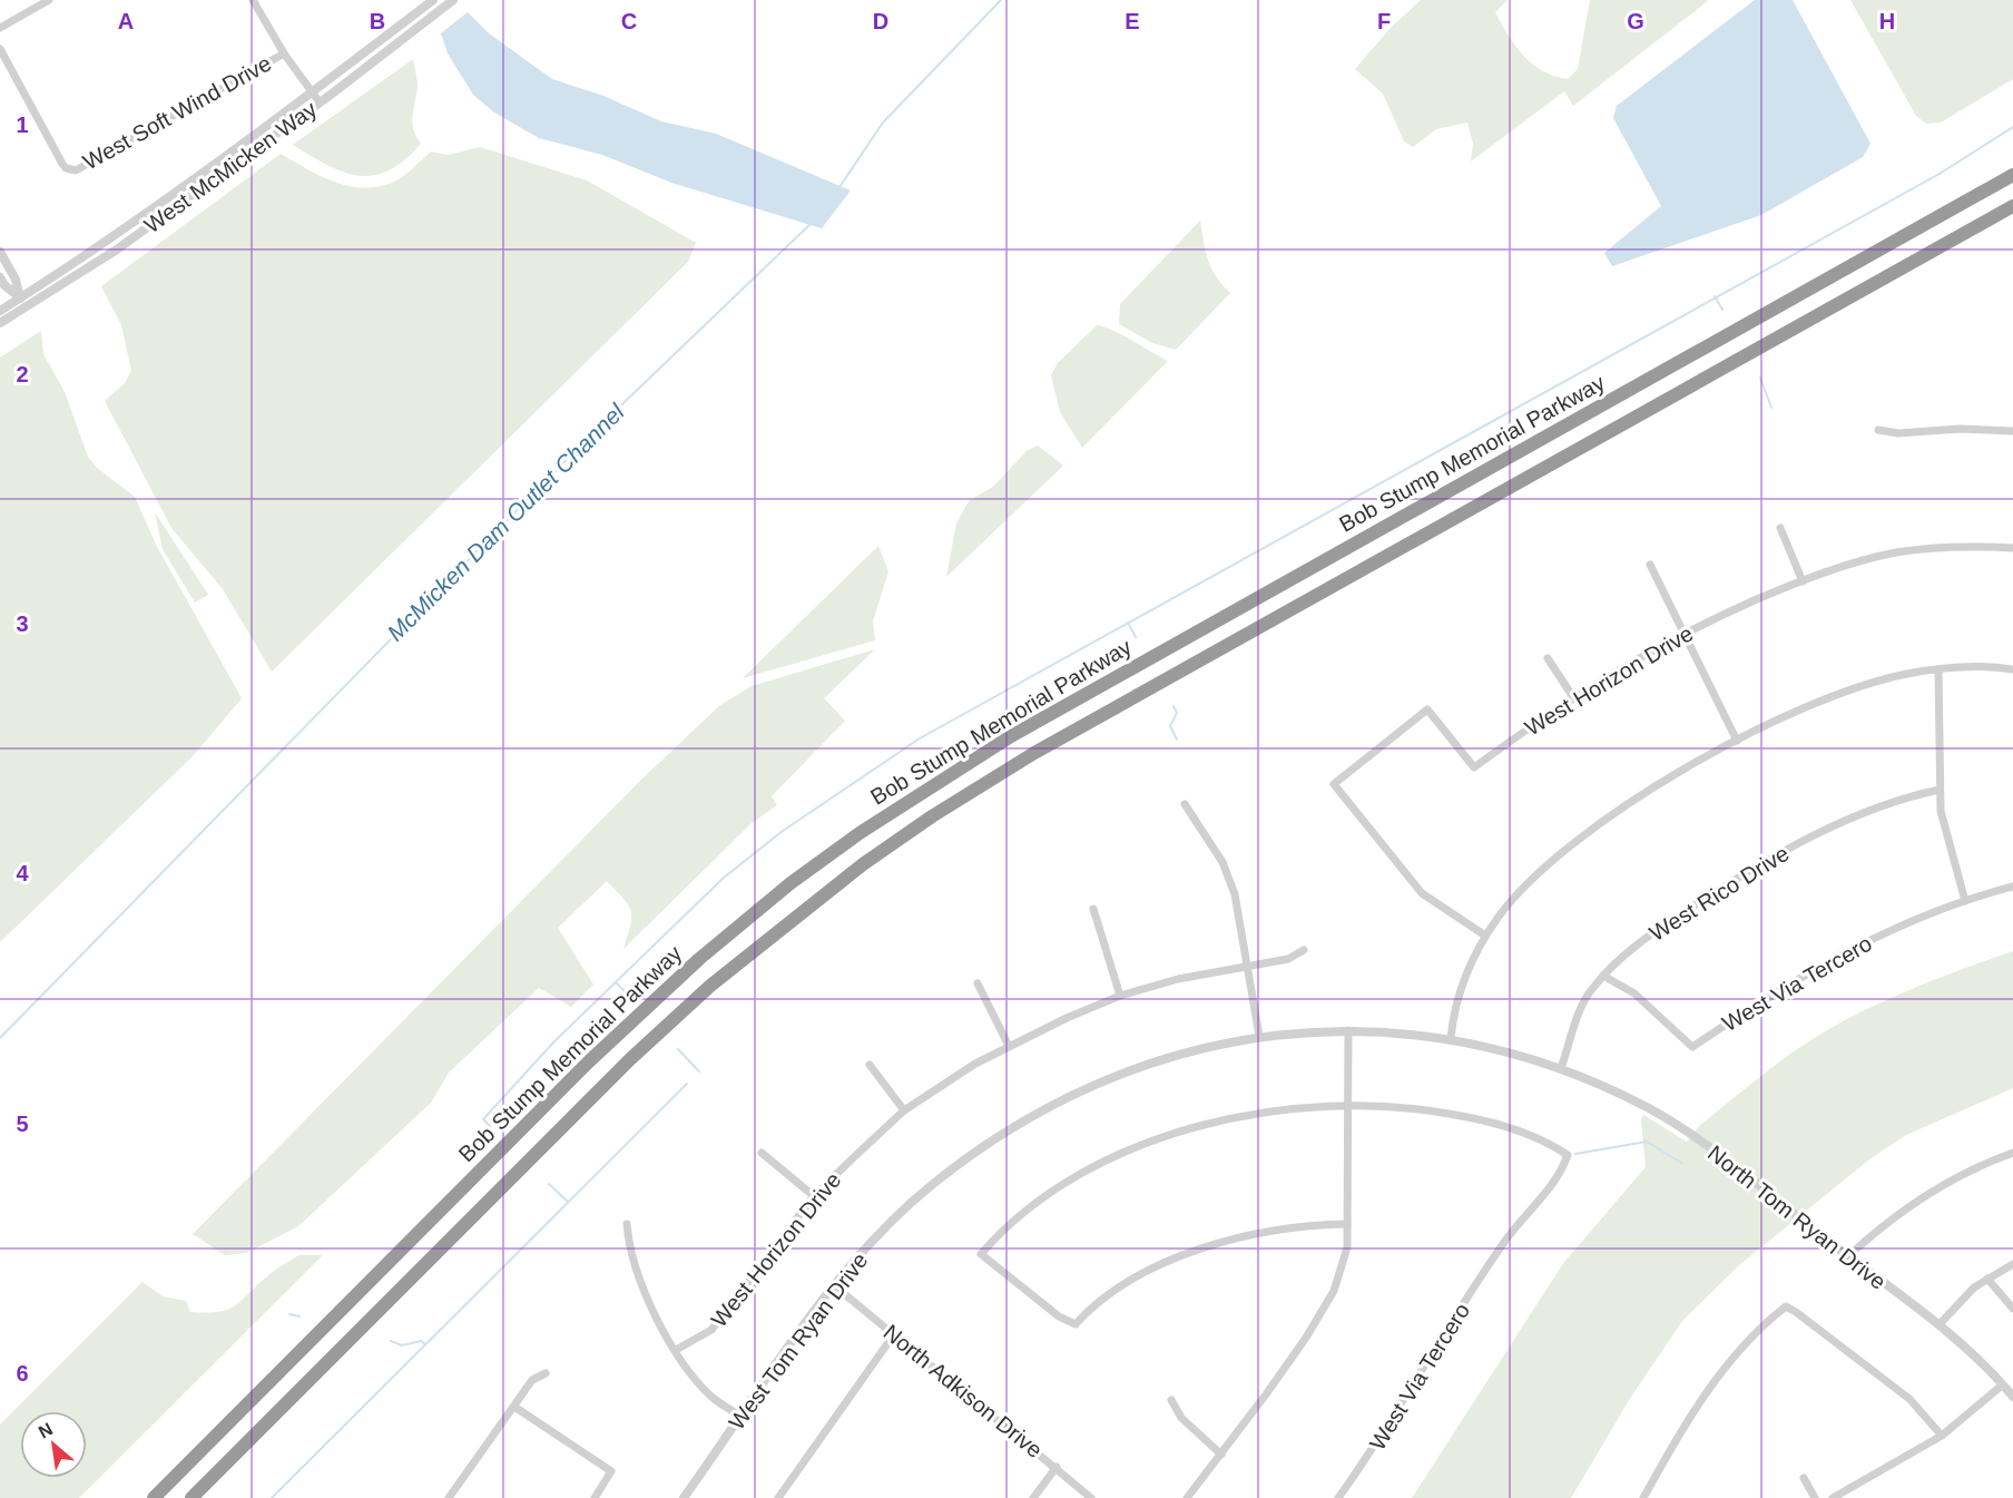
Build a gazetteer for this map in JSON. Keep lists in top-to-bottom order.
{
  "streets": {
    "highway": ["Bob Stump Memorial Parkway"],
    "street": [
      "West Soft Wind Drive",
      "West McMicken Way",
      "West Horizon Drive",
      "West Rico Drive",
      "West Via Tercero",
      "North Tom Ryan Drive",
      "West Tom Ryan Drive",
      "North Adkison Drive"
    ]
  },
  "crossings": [
    ["West Rico Drive", "West Via Tercero"],
    ["West Rico Drive", "North Tom Ryan Drive"],
    ["West Rico Drive", "West Tom Ryan Drive"],
    ["North Tom Ryan Drive", "West Tom Ryan Drive"],
    ["West Tom Ryan Drive", "North Adkison Drive"]
  ],
  "water": ["McMicken Dam Outlet Channel"],
  "north": "top left",
  "grid": {
    "columns": [
      "A",
      "B",
      "C",
      "D",
      "E",
      "F",
      "G",
      "H"
    ],
    "rows": [
      "1",
      "2",
      "3",
      "4",
      "5",
      "6"
    ]
  }
}
